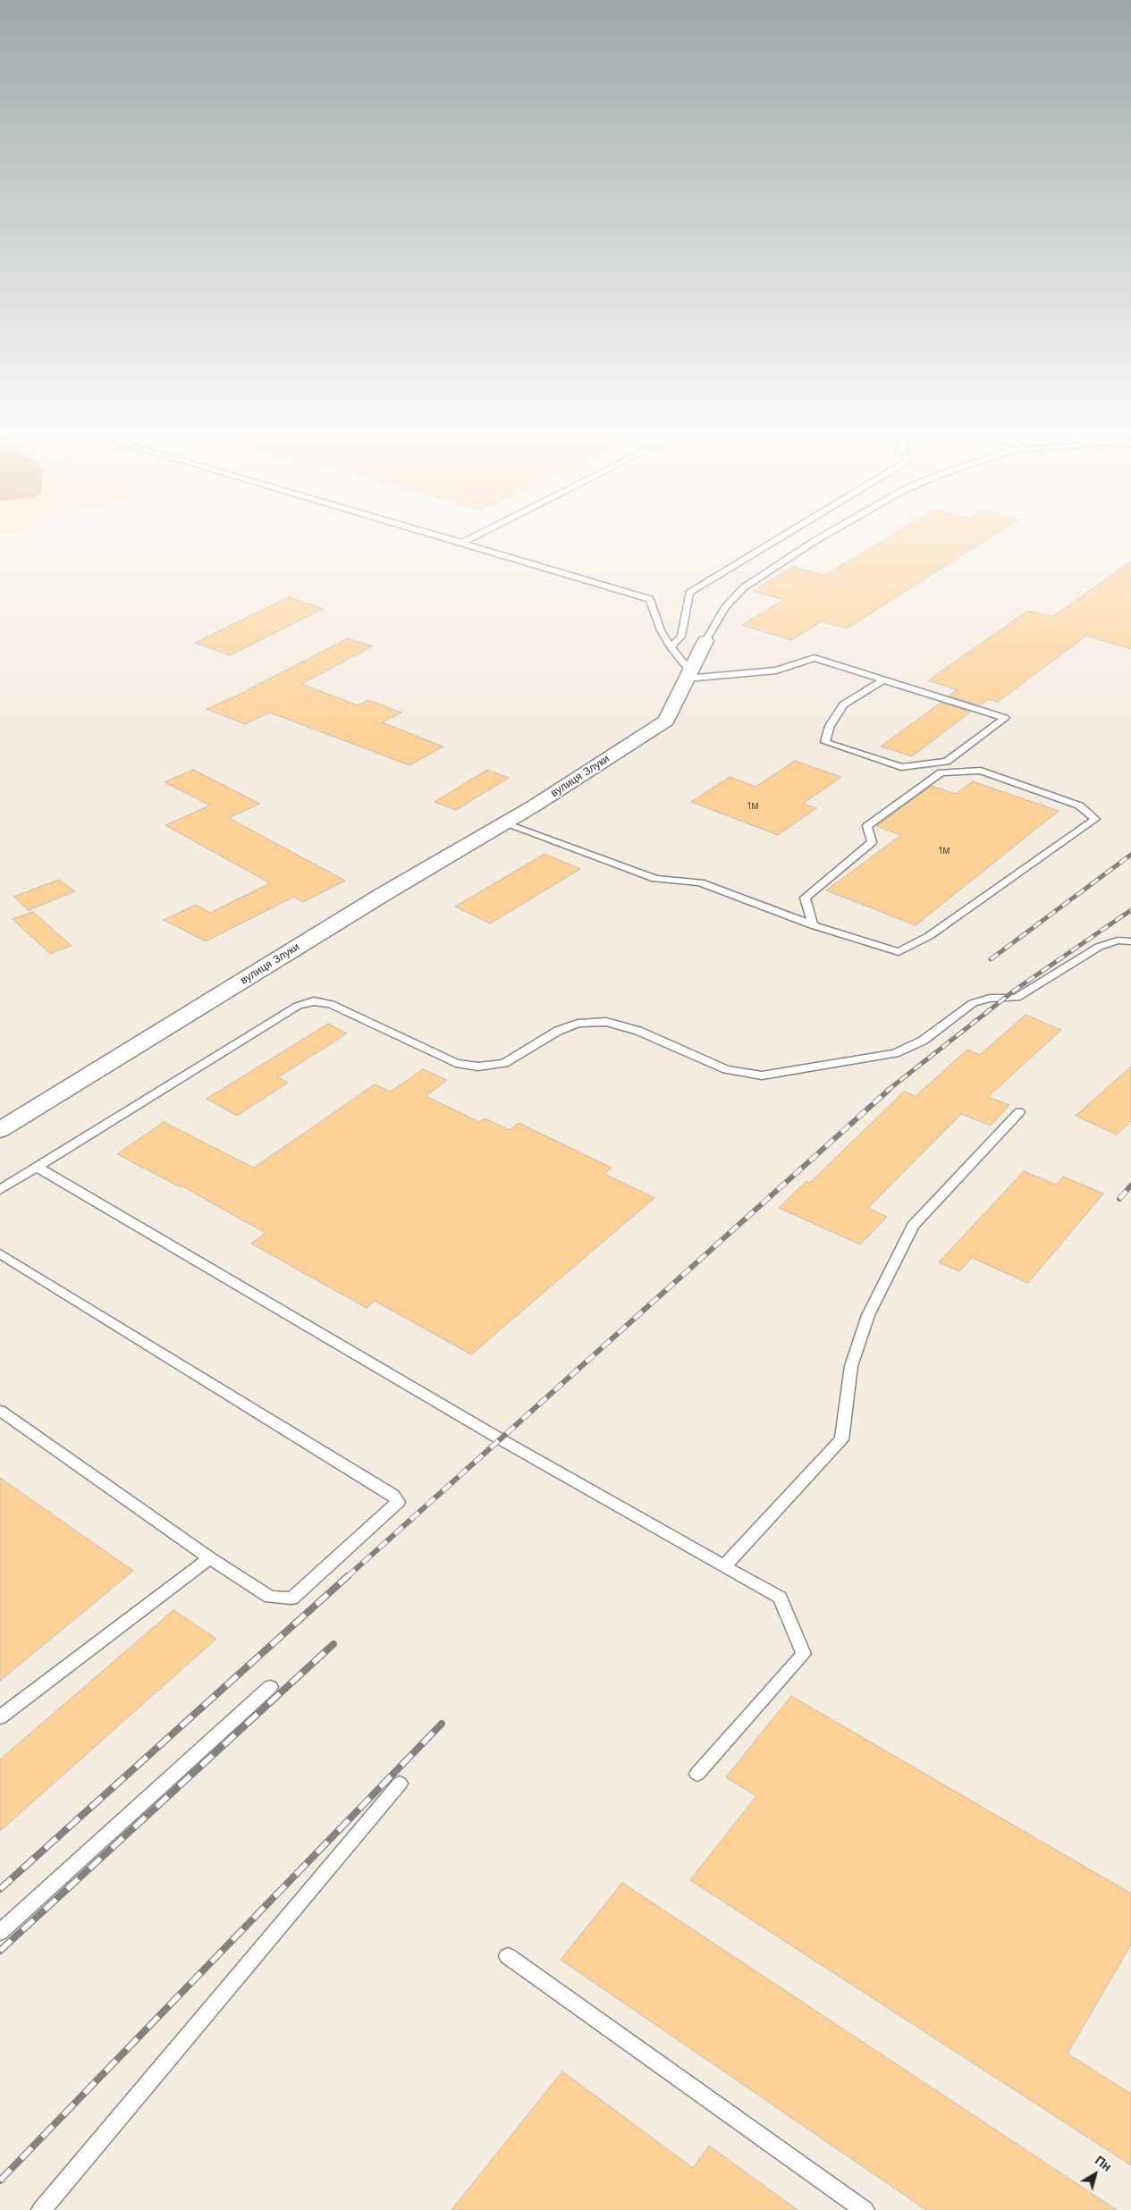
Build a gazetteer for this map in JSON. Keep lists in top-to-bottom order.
{
  "streets": {
    "street": ["вулиця Злуки"]
  },
  "house_numbers": ["1м", "1м"],
  "north": "top right"
}
